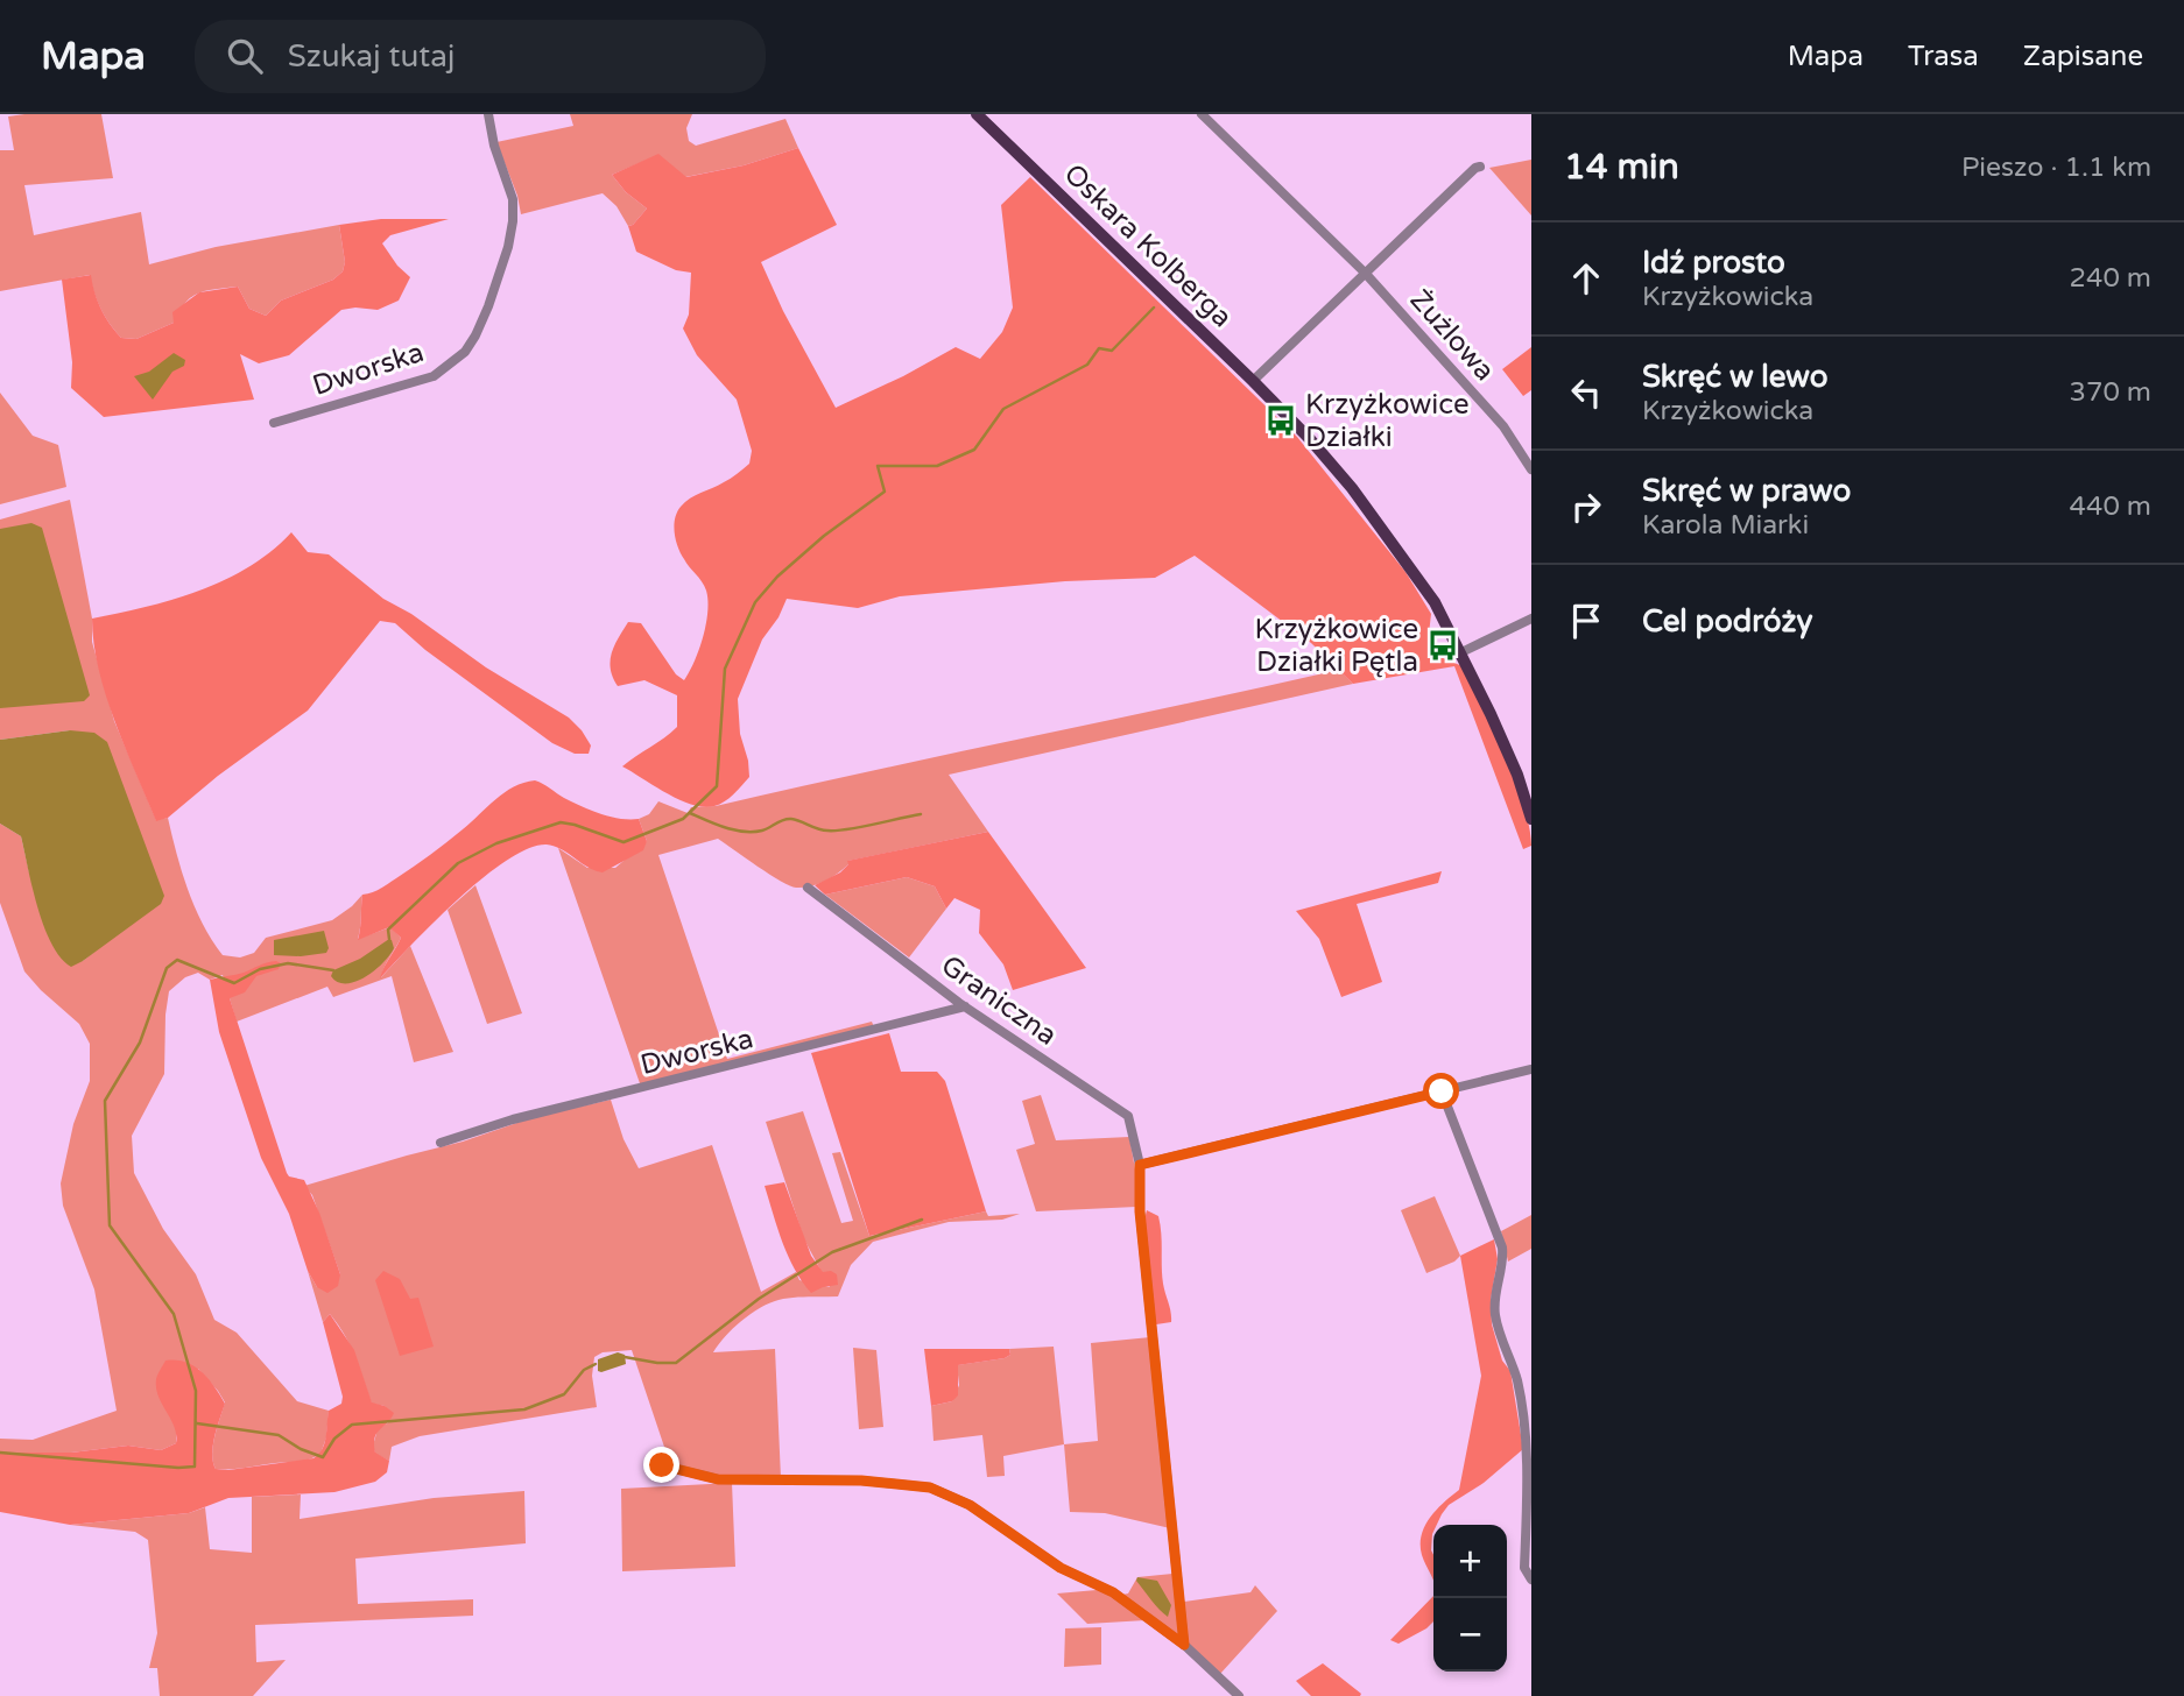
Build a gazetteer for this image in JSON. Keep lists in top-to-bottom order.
{
  "streets": {
    "main road": ["Oskara Kolberga"],
    "street": ["Żużlowa", "Dworska", "Graniczna"]
  },
  "crossings": [
    ["Dworska", "Graniczna"]
  ],
  "places": {
    "bus stop": ["Krzyżkowice Działki", "Krzyżkowice Działki Pętla"]
  },
  "page": {
    "header": "Mapa",
    "search": "Szukaj tutaj",
    "nav": ["Mapa", "Trasa", "Zapisane"],
    "heading": ["14 min", "Pieszo · 1.1 km"],
    "list": [
      ["Idź prosto", "Krzyżkowicka", "240 m"],
      ["Skręć w lewo", "Krzyżkowicka", "370 m"],
      ["Skręć w prawo", "Karola Miarki", "440 m"],
      "Cel podróży"
    ],
    "map_buttons": ["+", "−"]
  }
}
